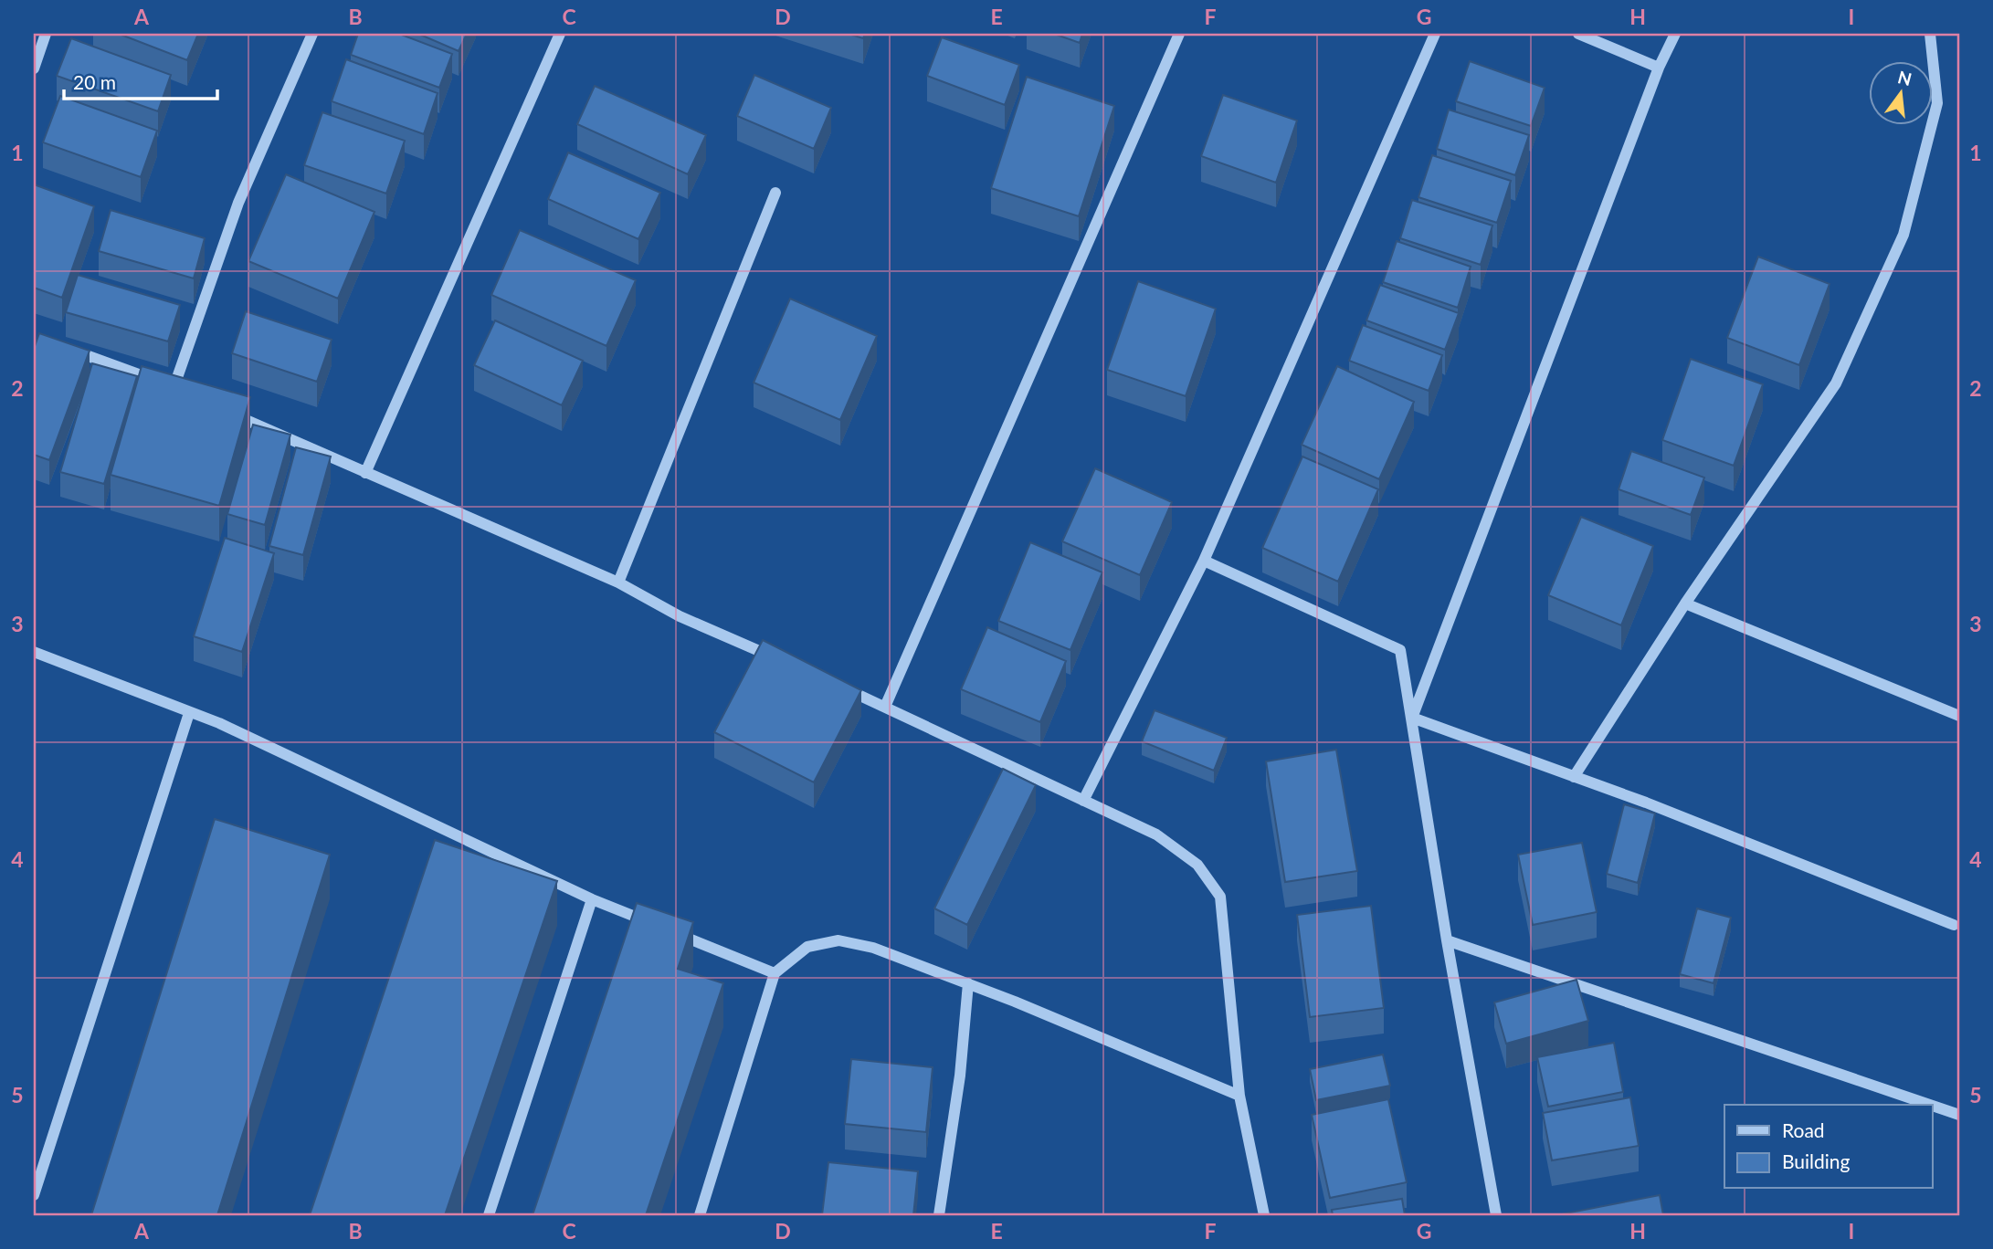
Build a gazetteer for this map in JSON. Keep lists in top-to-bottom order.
{
  "legend": ["Road", "Building"],
  "scale_bar": "20 m",
  "north": "top",
  "grid": {
    "columns": [
      "A",
      "B",
      "C",
      "D",
      "E",
      "F",
      "G",
      "H",
      "I"
    ],
    "rows": [
      "1",
      "2",
      "3",
      "4",
      "5"
    ]
  }
}
